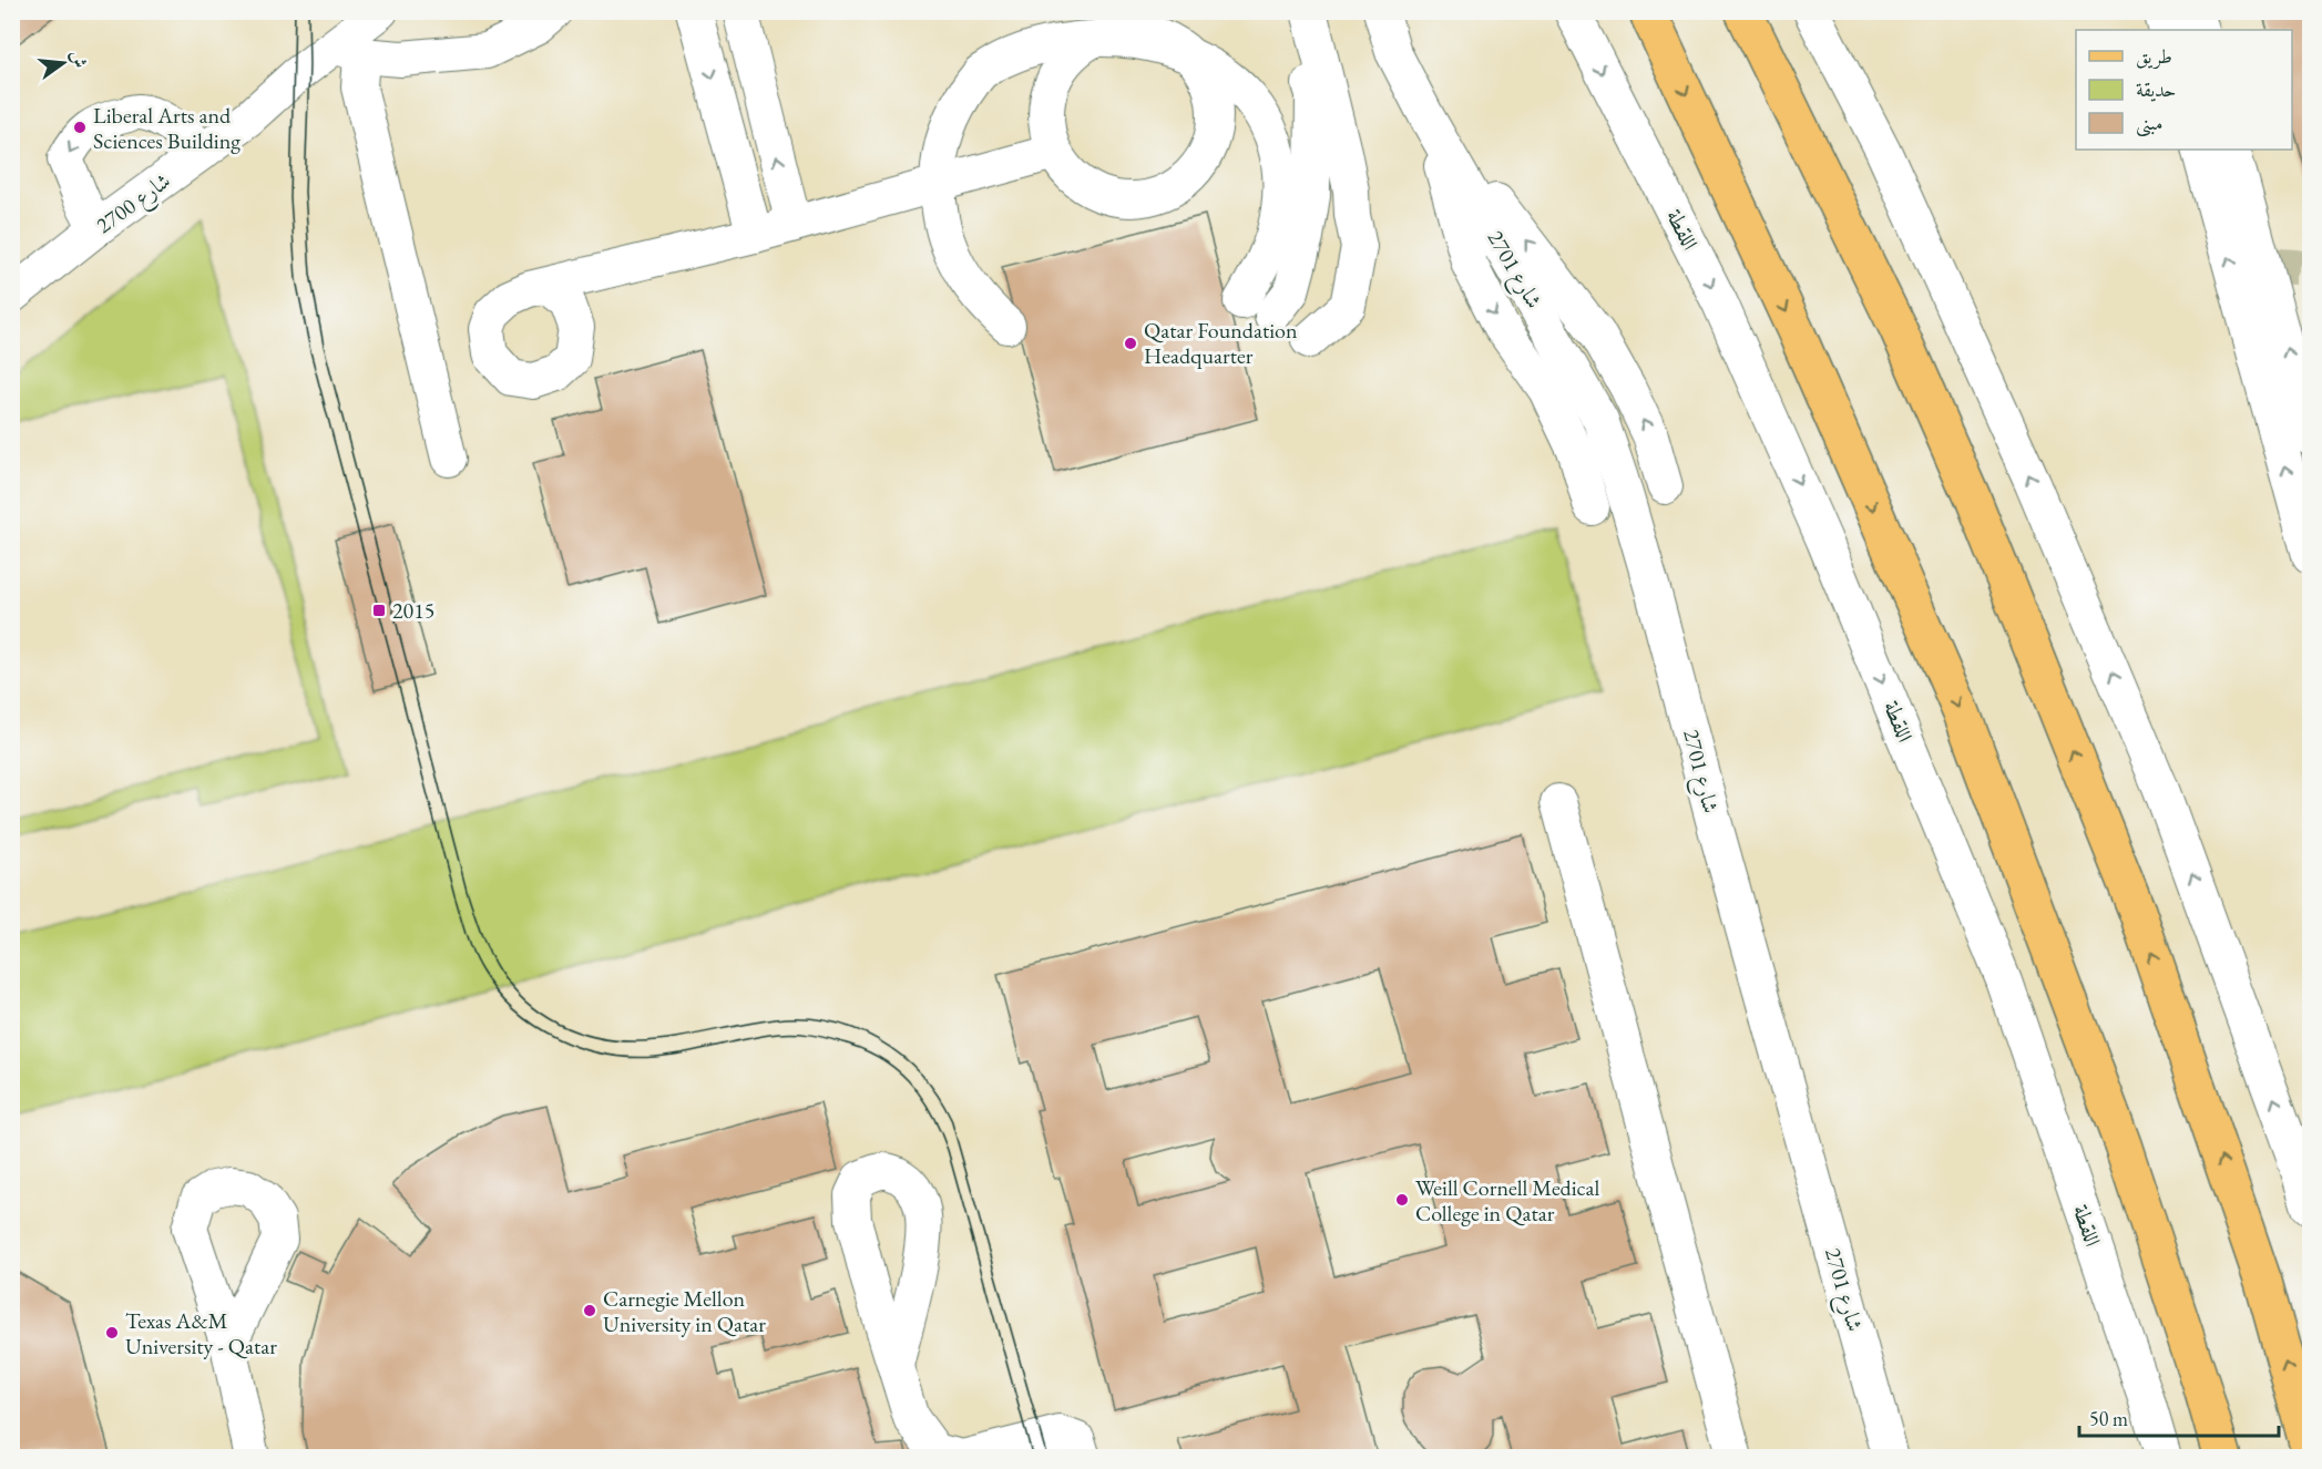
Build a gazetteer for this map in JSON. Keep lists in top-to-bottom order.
{
  "streets": {
    "street": ["شارع 2700", "اللقطة", "شارع 2701"]
  },
  "places": {
    "other": [
      "Liberal Arts and Sciences Building",
      "Qatar Foundation Headquarter",
      "Weill Cornell Medical College in Qatar",
      "Carnegie Mellon University in Qatar",
      "Texas A&M University - Qatar"
    ],
    "transit": ["2015"]
  },
  "legend": ["طريق", "حديقة", "مبنى"],
  "scale_bar": "50 m",
  "north": "right"
}
